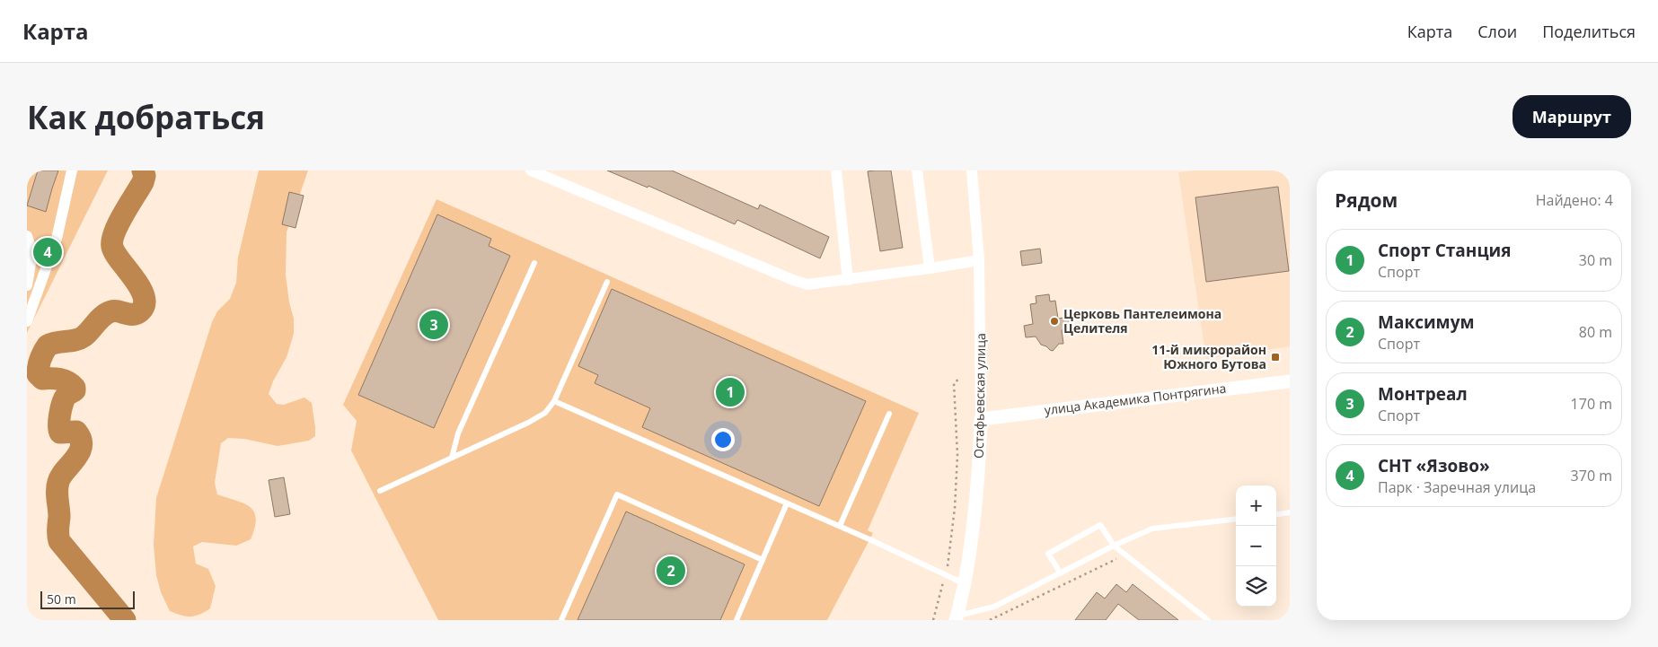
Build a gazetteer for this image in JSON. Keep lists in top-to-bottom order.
{
  "streets": {
    "street": ["Остафьевская улица", "улица Академика Понтрягина"]
  },
  "crossings": [
    ["Остафьевская улица", "улица Академика Понтрягина"]
  ],
  "places": {
    "other": ["Церковь Пантелеимона Целителя"],
    "transit": ["11-й микрорайон Южного Бутова"]
  },
  "scale_bar": "50 m",
  "page": {
    "header": "Карта",
    "nav": ["Карта", "Слои", "Поделиться"],
    "buttons": "Маршрут",
    "title": "Как добраться",
    "heading": ["Рядом", "Найдено: 4"],
    "list": [
      {
        "mark": "1",
        "name": "Спорт Станция",
        "note": "Спорт",
        "value": "30 m"
      },
      {
        "mark": "2",
        "name": "Максимум",
        "note": "Спорт",
        "value": "80 m"
      },
      {
        "mark": "3",
        "name": "Монтреал",
        "note": "Спорт",
        "value": "170 m"
      },
      {
        "mark": "4",
        "name": "СНТ «Язово»",
        "note": "Парк · Заречная улица",
        "value": "370 m"
      }
    ],
    "pins": [
      "4",
      "3",
      "1",
      "2"
    ],
    "map_buttons": ["+", "−"],
    "scale": "50 m"
  }
}
